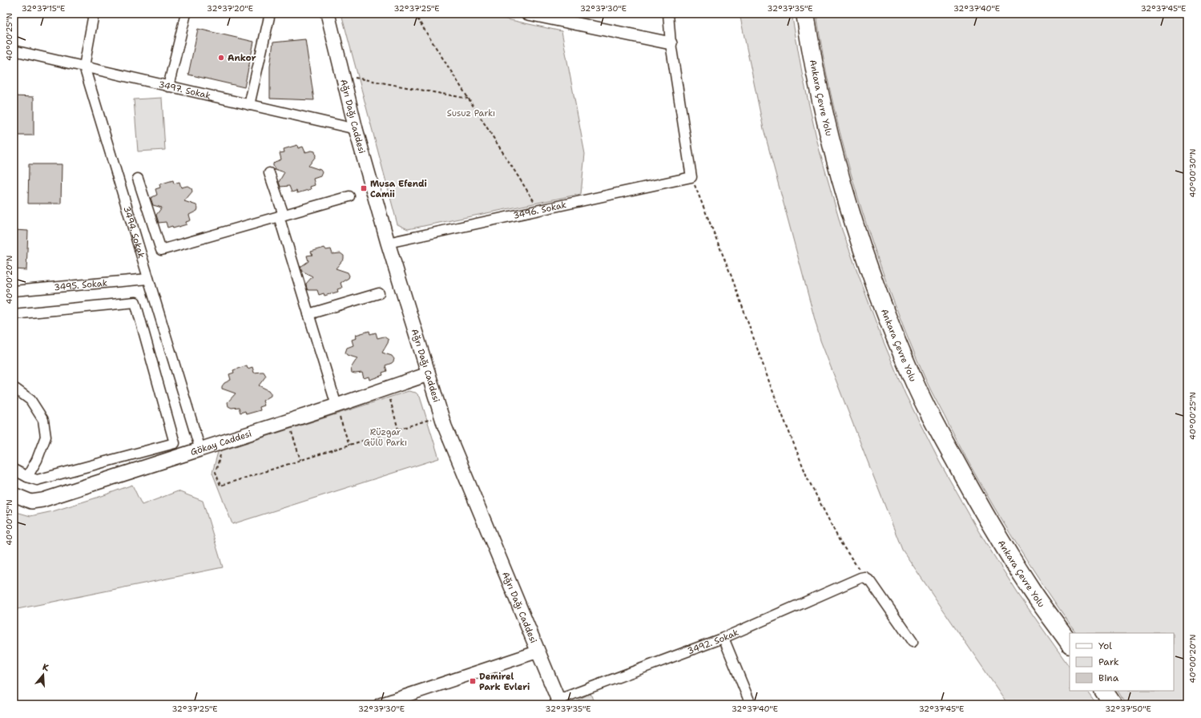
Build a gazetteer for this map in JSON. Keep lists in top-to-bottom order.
{
  "streets": {
    "highway": ["Ankara Çevre Yolu"],
    "main road": ["Ağrı Dağı Caddesi", "Gökay Caddesi"],
    "street": [
      "3497. Sokak",
      "3496. Sokak",
      "3494. Sokak",
      "3495. Sokak",
      "3492. Sokak"
    ]
  },
  "crossings": [
    ["3497. Sokak", "Ağrı Dağı Caddesi"],
    ["3497. Sokak", "3494. Sokak"],
    ["Ağrı Dağı Caddesi", "3496. Sokak"],
    ["Ağrı Dağı Caddesi", "Gökay Caddesi"],
    ["Ağrı Dağı Caddesi", "3492. Sokak"],
    ["3494. Sokak", "3495. Sokak"],
    ["3494. Sokak", "Gökay Caddesi"]
  ],
  "parks": ["Susuz Parkı", "Rüzgar Gülü Parkı"],
  "places": {
    "other": ["Ankor"],
    "transit": ["Musa Efendi Camii", "Demirel Park Evleri"]
  },
  "legend": ["Yol", "Park", "Bina"],
  "north": "top",
  "coordinates": [
    "32°37'15\"E",
    "32°37'20\"E",
    "32°37'25\"E",
    "32°37'30\"E",
    "32°37'35\"E",
    "32°37'40\"E",
    "32°37'45\"E",
    "40°00'25\"N",
    "40°00'30\"N",
    "40°00'20\"N",
    "40°00'15\"N",
    "32°37'50\"E"
  ]
}
